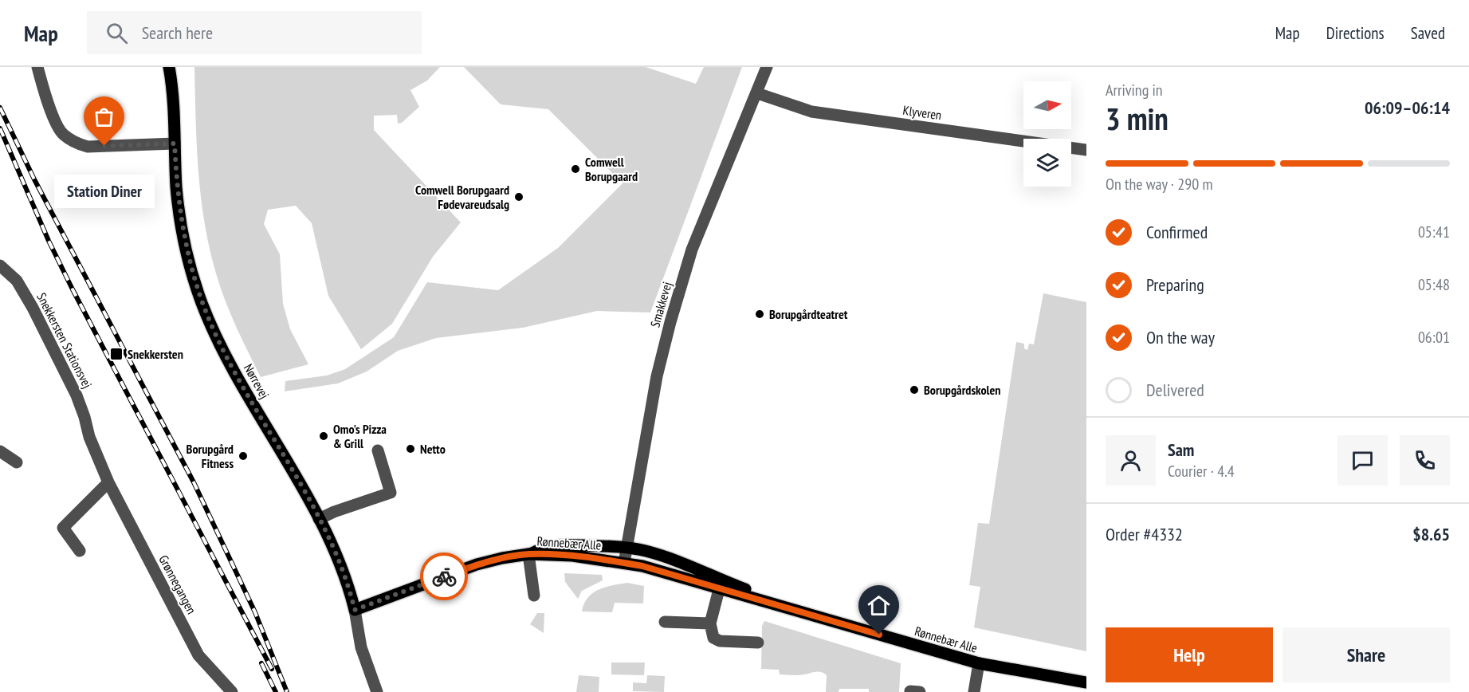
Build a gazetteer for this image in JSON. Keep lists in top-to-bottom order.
{
  "streets": {
    "main road": ["Nørrevej", "Rønnebær Alle"],
    "street": [
      "Klyveren",
      "Smakkevej",
      "Snekkersten Stationsvej",
      "Grønnegangen"
    ]
  },
  "crossings": [
    ["Klyveren", "Smakkevej"],
    ["Smakkevej", "Rønnebær Alle"],
    ["Snekkersten Stationsvej", "Grønnegangen"],
    ["Nørrevej", "Rønnebær Alle"]
  ],
  "places": {
    "other": [
      "Station Diner",
      "Comwell Borupgaard",
      "Comwell Borupgaard Fødevareudsalg",
      "Borupgårdteatret",
      "Borupgårdskolen",
      "Omo's Pizza & Grill",
      "Netto",
      "Borupgård Fitness"
    ],
    "transit": ["Snekkersten"]
  },
  "north": "right",
  "page": {
    "header": "Map",
    "search": "Search here",
    "nav": ["Map", "Directions", "Saved"],
    "heading": ["3 min", "Arriving in", "06:09–06:14"],
    "panel": [
      "Sam",
      "Courier · 4.4",
      "Order #4332",
      "$8.65"
    ],
    "bar": "On the way · 290 m",
    "bubble": "Station Diner",
    "list": [
      ["Confirmed", "05:41"],
      ["Preparing", "05:48"],
      ["On the way", "06:01"],
      "Delivered"
    ],
    "buttons": ["Help", "Share"]
  }
}
